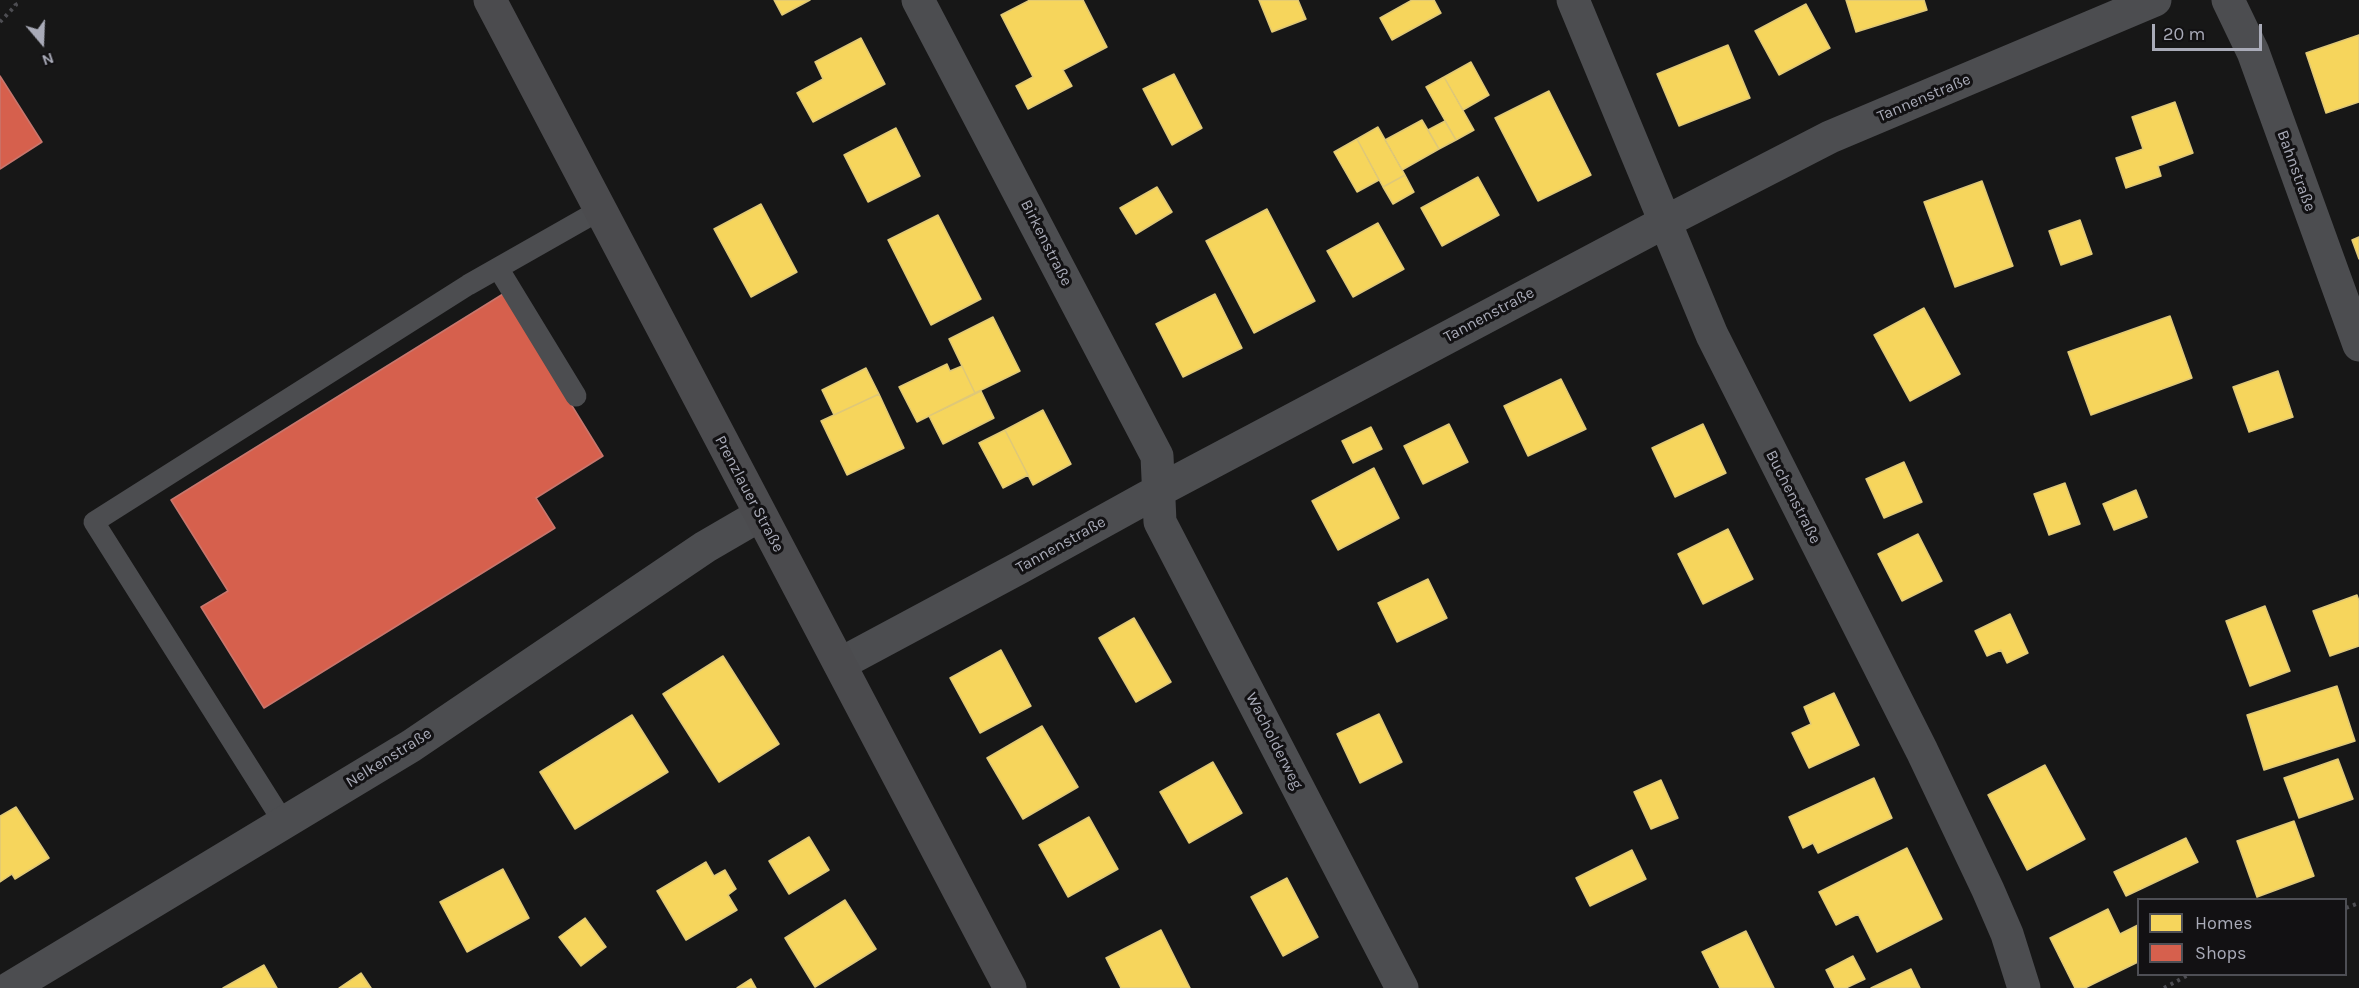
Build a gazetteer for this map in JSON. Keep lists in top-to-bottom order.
{
  "streets": {
    "main road": ["Prenzlauer Straße"],
    "street": [
      "Tannenstraße",
      "Bahnstraße",
      "Birkenstraße",
      "Buchenstraße",
      "Wacholderweg",
      "Nelkenstraße"
    ]
  },
  "crossings": [
    ["Tannenstraße", "Birkenstraße"],
    ["Tannenstraße", "Prenzlauer Straße"],
    ["Tannenstraße", "Buchenstraße"],
    ["Tannenstraße", "Wacholderweg"],
    ["Birkenstraße", "Wacholderweg"],
    ["Prenzlauer Straße", "Nelkenstraße"]
  ],
  "legend": ["Homes", "Shops"],
  "scale_bar": "20 m",
  "north": "bottom"
}
